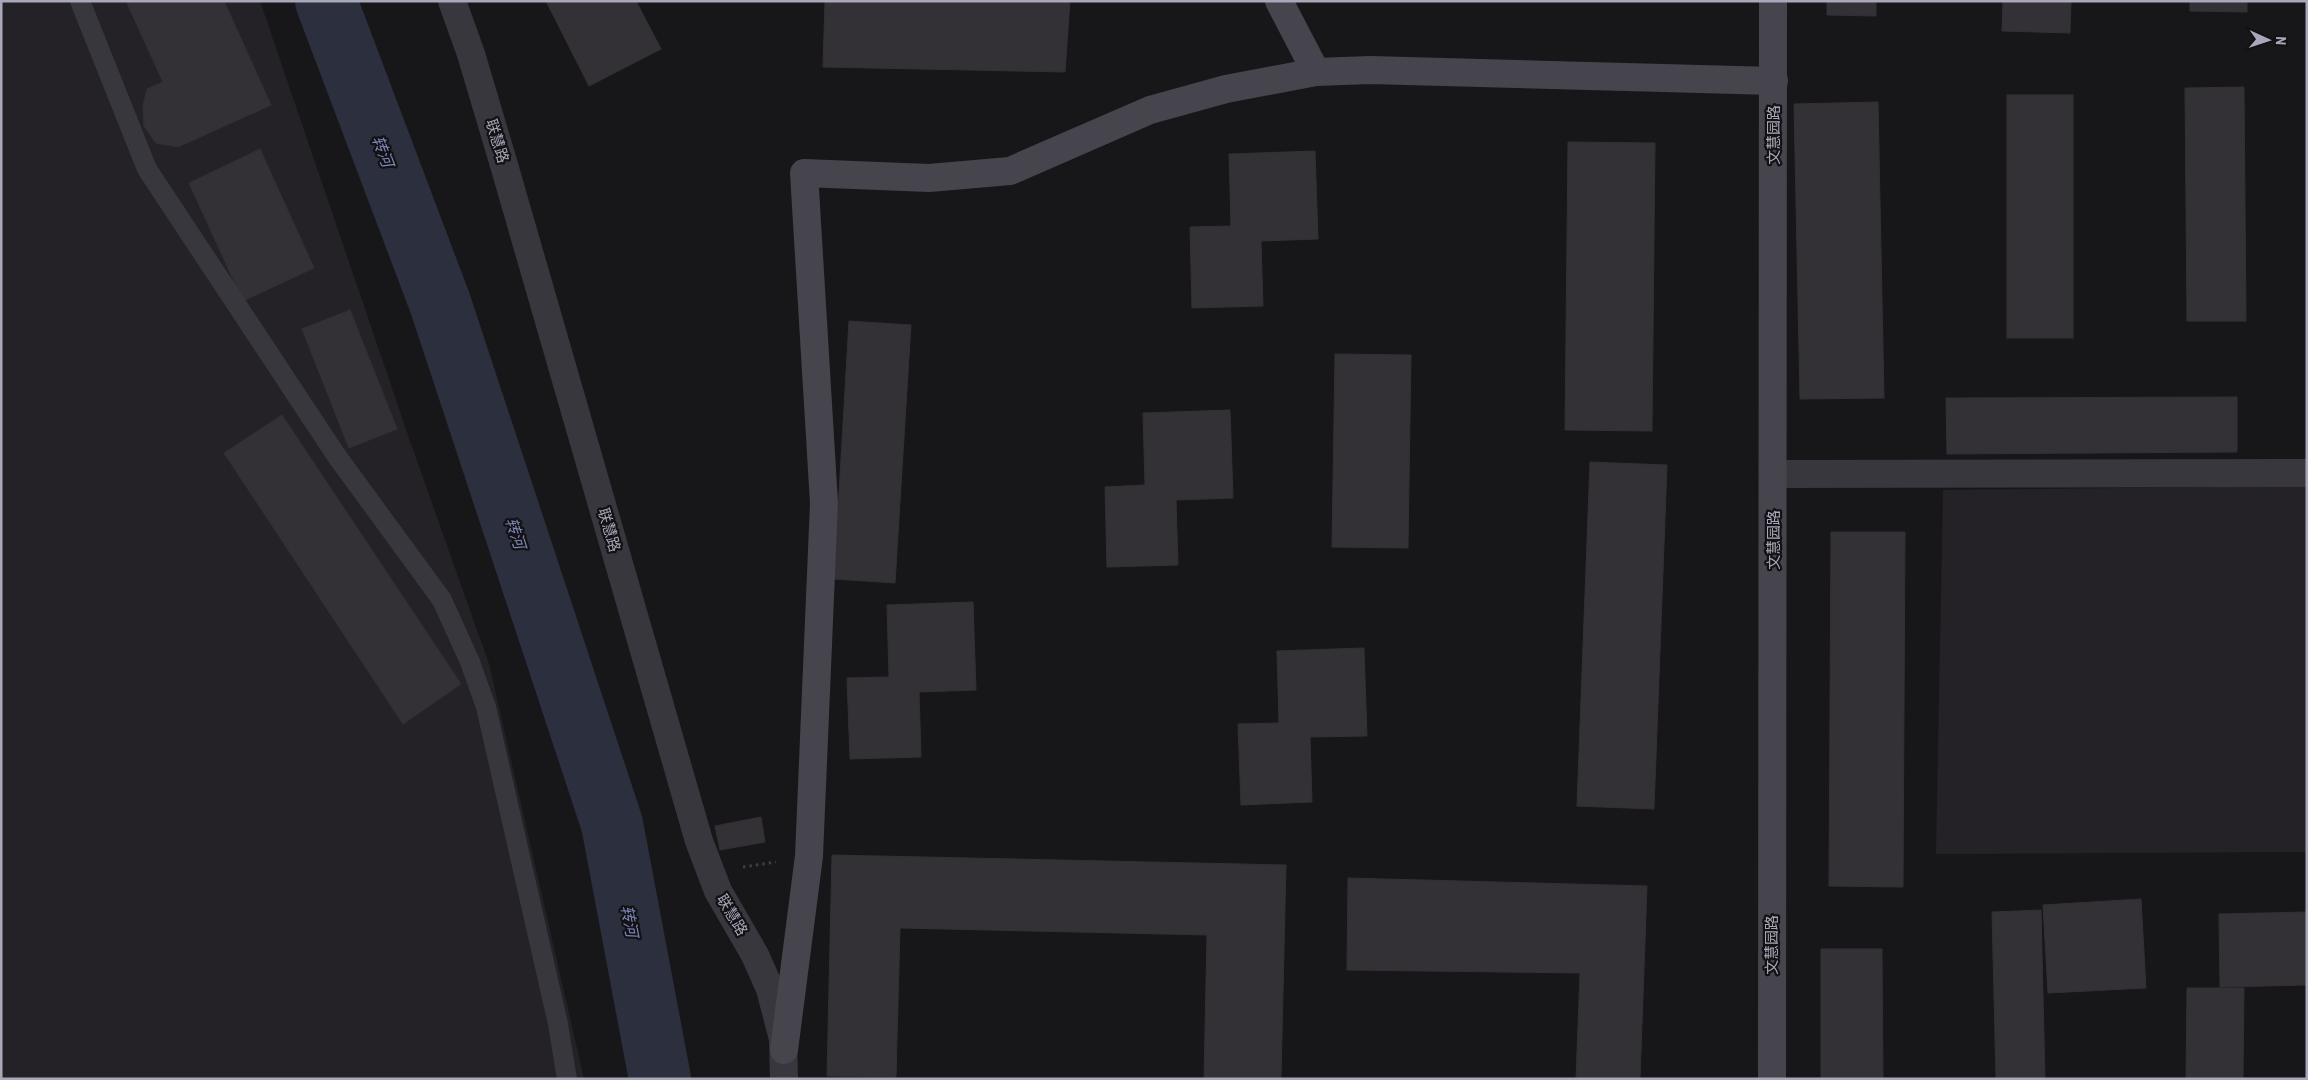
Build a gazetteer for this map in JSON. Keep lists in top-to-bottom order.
{
  "streets": {
    "street": ["文慧园路", "联慧路"]
  },
  "water": ["转河"],
  "north": "right"
}
